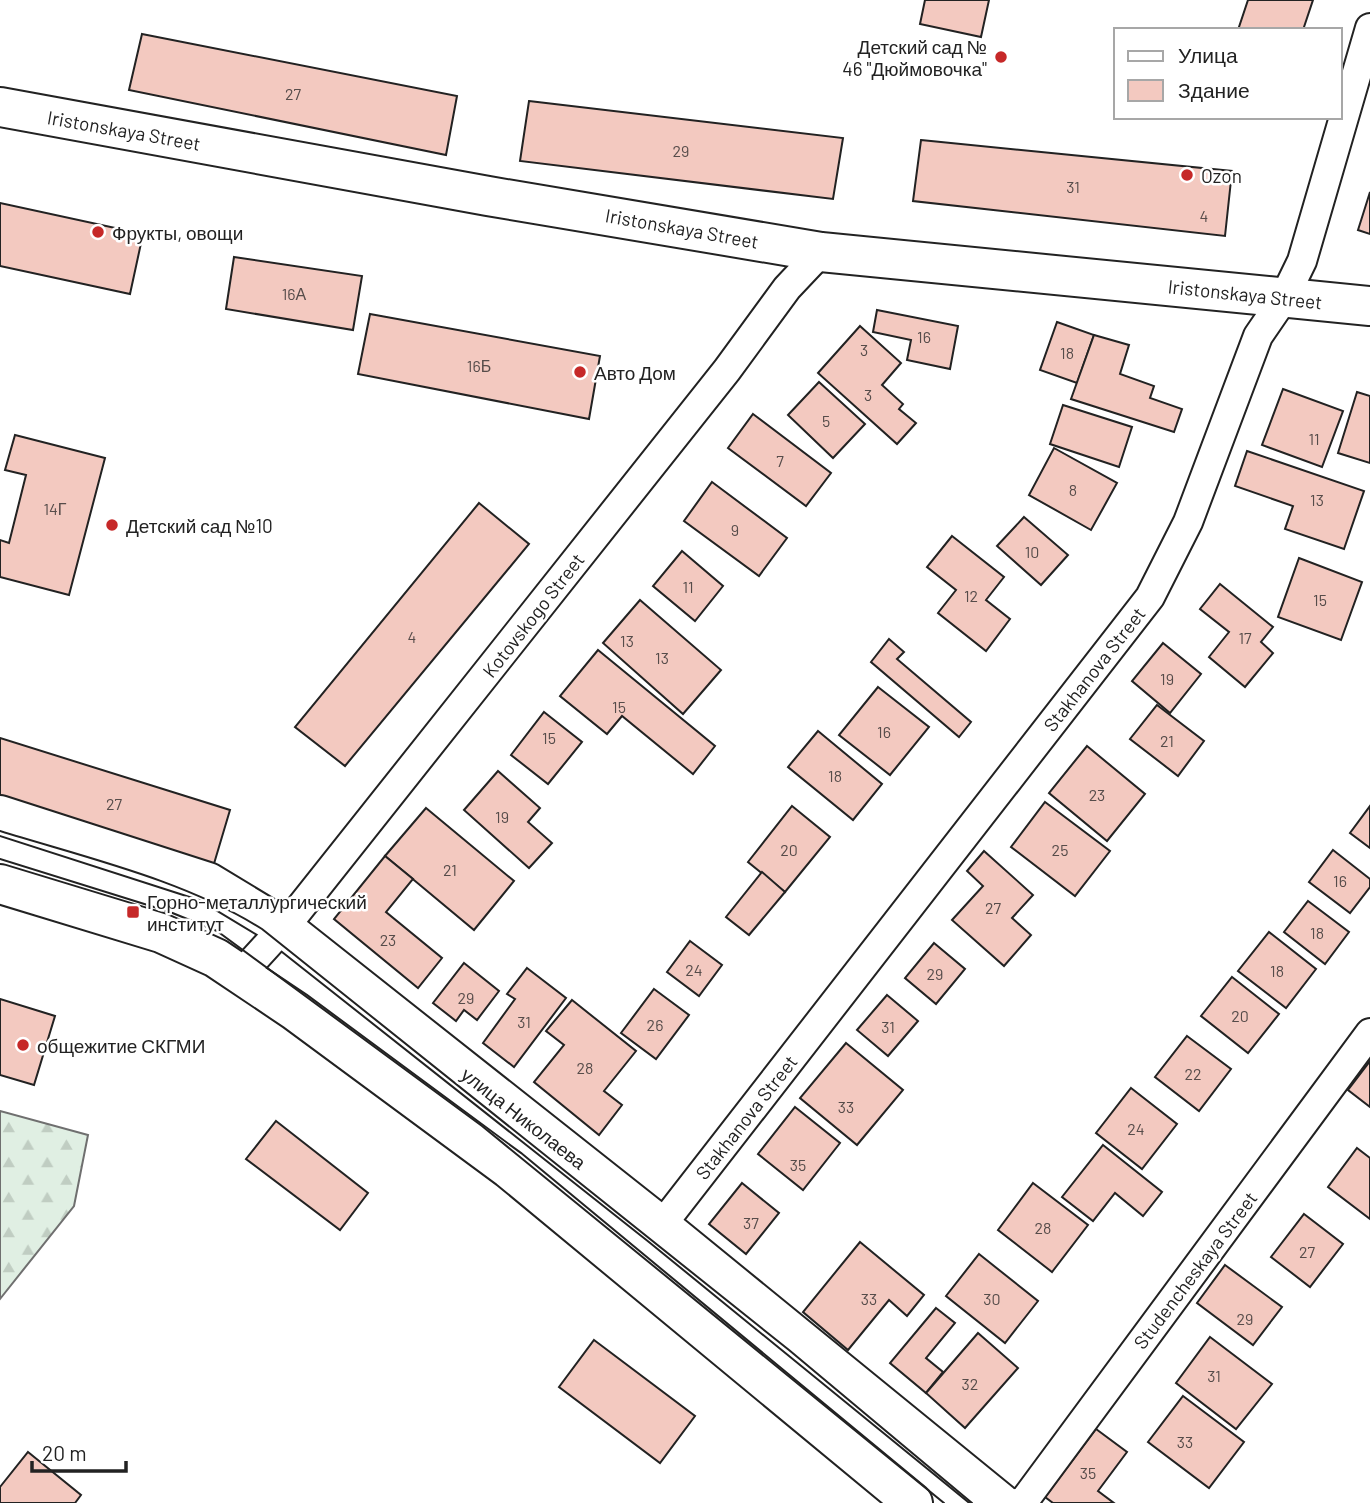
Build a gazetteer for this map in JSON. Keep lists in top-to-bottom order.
{
  "streets": {
    "street": [
      "Iristonskaya Street",
      "Kotovskogo Street",
      "Stakhanova Street",
      "улица Николаева",
      "Studencheskaya Street"
    ]
  },
  "crossings": [
    ["Iristonskaya Street", "Kotovskogo Street"],
    ["Iristonskaya Street", "Stakhanova Street"],
    ["Kotovskogo Street", "улица Николаева"],
    ["Stakhanova Street", "улица Николаева"]
  ],
  "places": {
    "other": [
      "Детский сад № 46 \"Дюймовочка\"",
      "Ozon",
      "Фрукты, овощи",
      "Авто Дом",
      "Детский сад №10",
      "общежитие СКГМИ"
    ],
    "transit": ["Горно-металлургический институт"]
  },
  "house_numbers": [
    "27",
    "29",
    "31",
    "4",
    "16А",
    "16",
    "3",
    "18",
    "16Б",
    "3",
    "5",
    "11",
    "7",
    "8",
    "13",
    "14Г",
    "9",
    "10",
    "11",
    "12",
    "15",
    "4",
    "17",
    "13",
    "13",
    "19",
    "15",
    "16",
    "15",
    "21",
    "18",
    "23",
    "27",
    "19",
    "20",
    "25",
    "21",
    "16",
    "27",
    "18",
    "23",
    "24",
    "18",
    "29",
    "29",
    "20",
    "31",
    "26",
    "31",
    "28",
    "22",
    "33",
    "24",
    "35",
    "37",
    "28",
    "27",
    "33",
    "30",
    "29",
    "31",
    "32",
    "33",
    "35"
  ],
  "legend": ["Улица", "Здание"],
  "scale_bar": "20 m"
}
